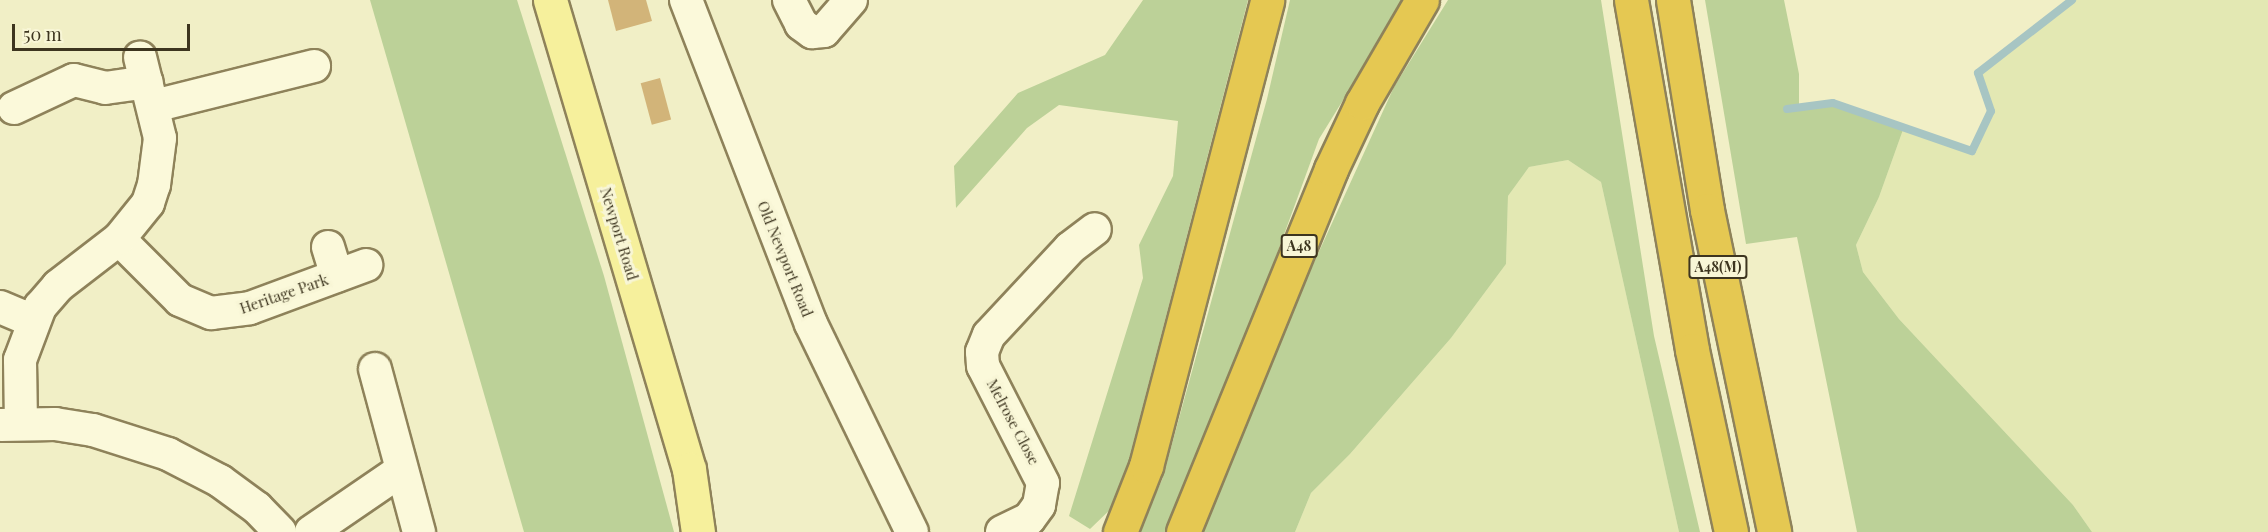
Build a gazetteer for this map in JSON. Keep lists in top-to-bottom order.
{
  "streets": {
    "highway": ["A48", "A48(M)"],
    "main road": ["Newport Road"],
    "street": ["Old Newport Road", "Heritage Park", "Melrose Close"]
  },
  "scale_bar": "50 m"
}
